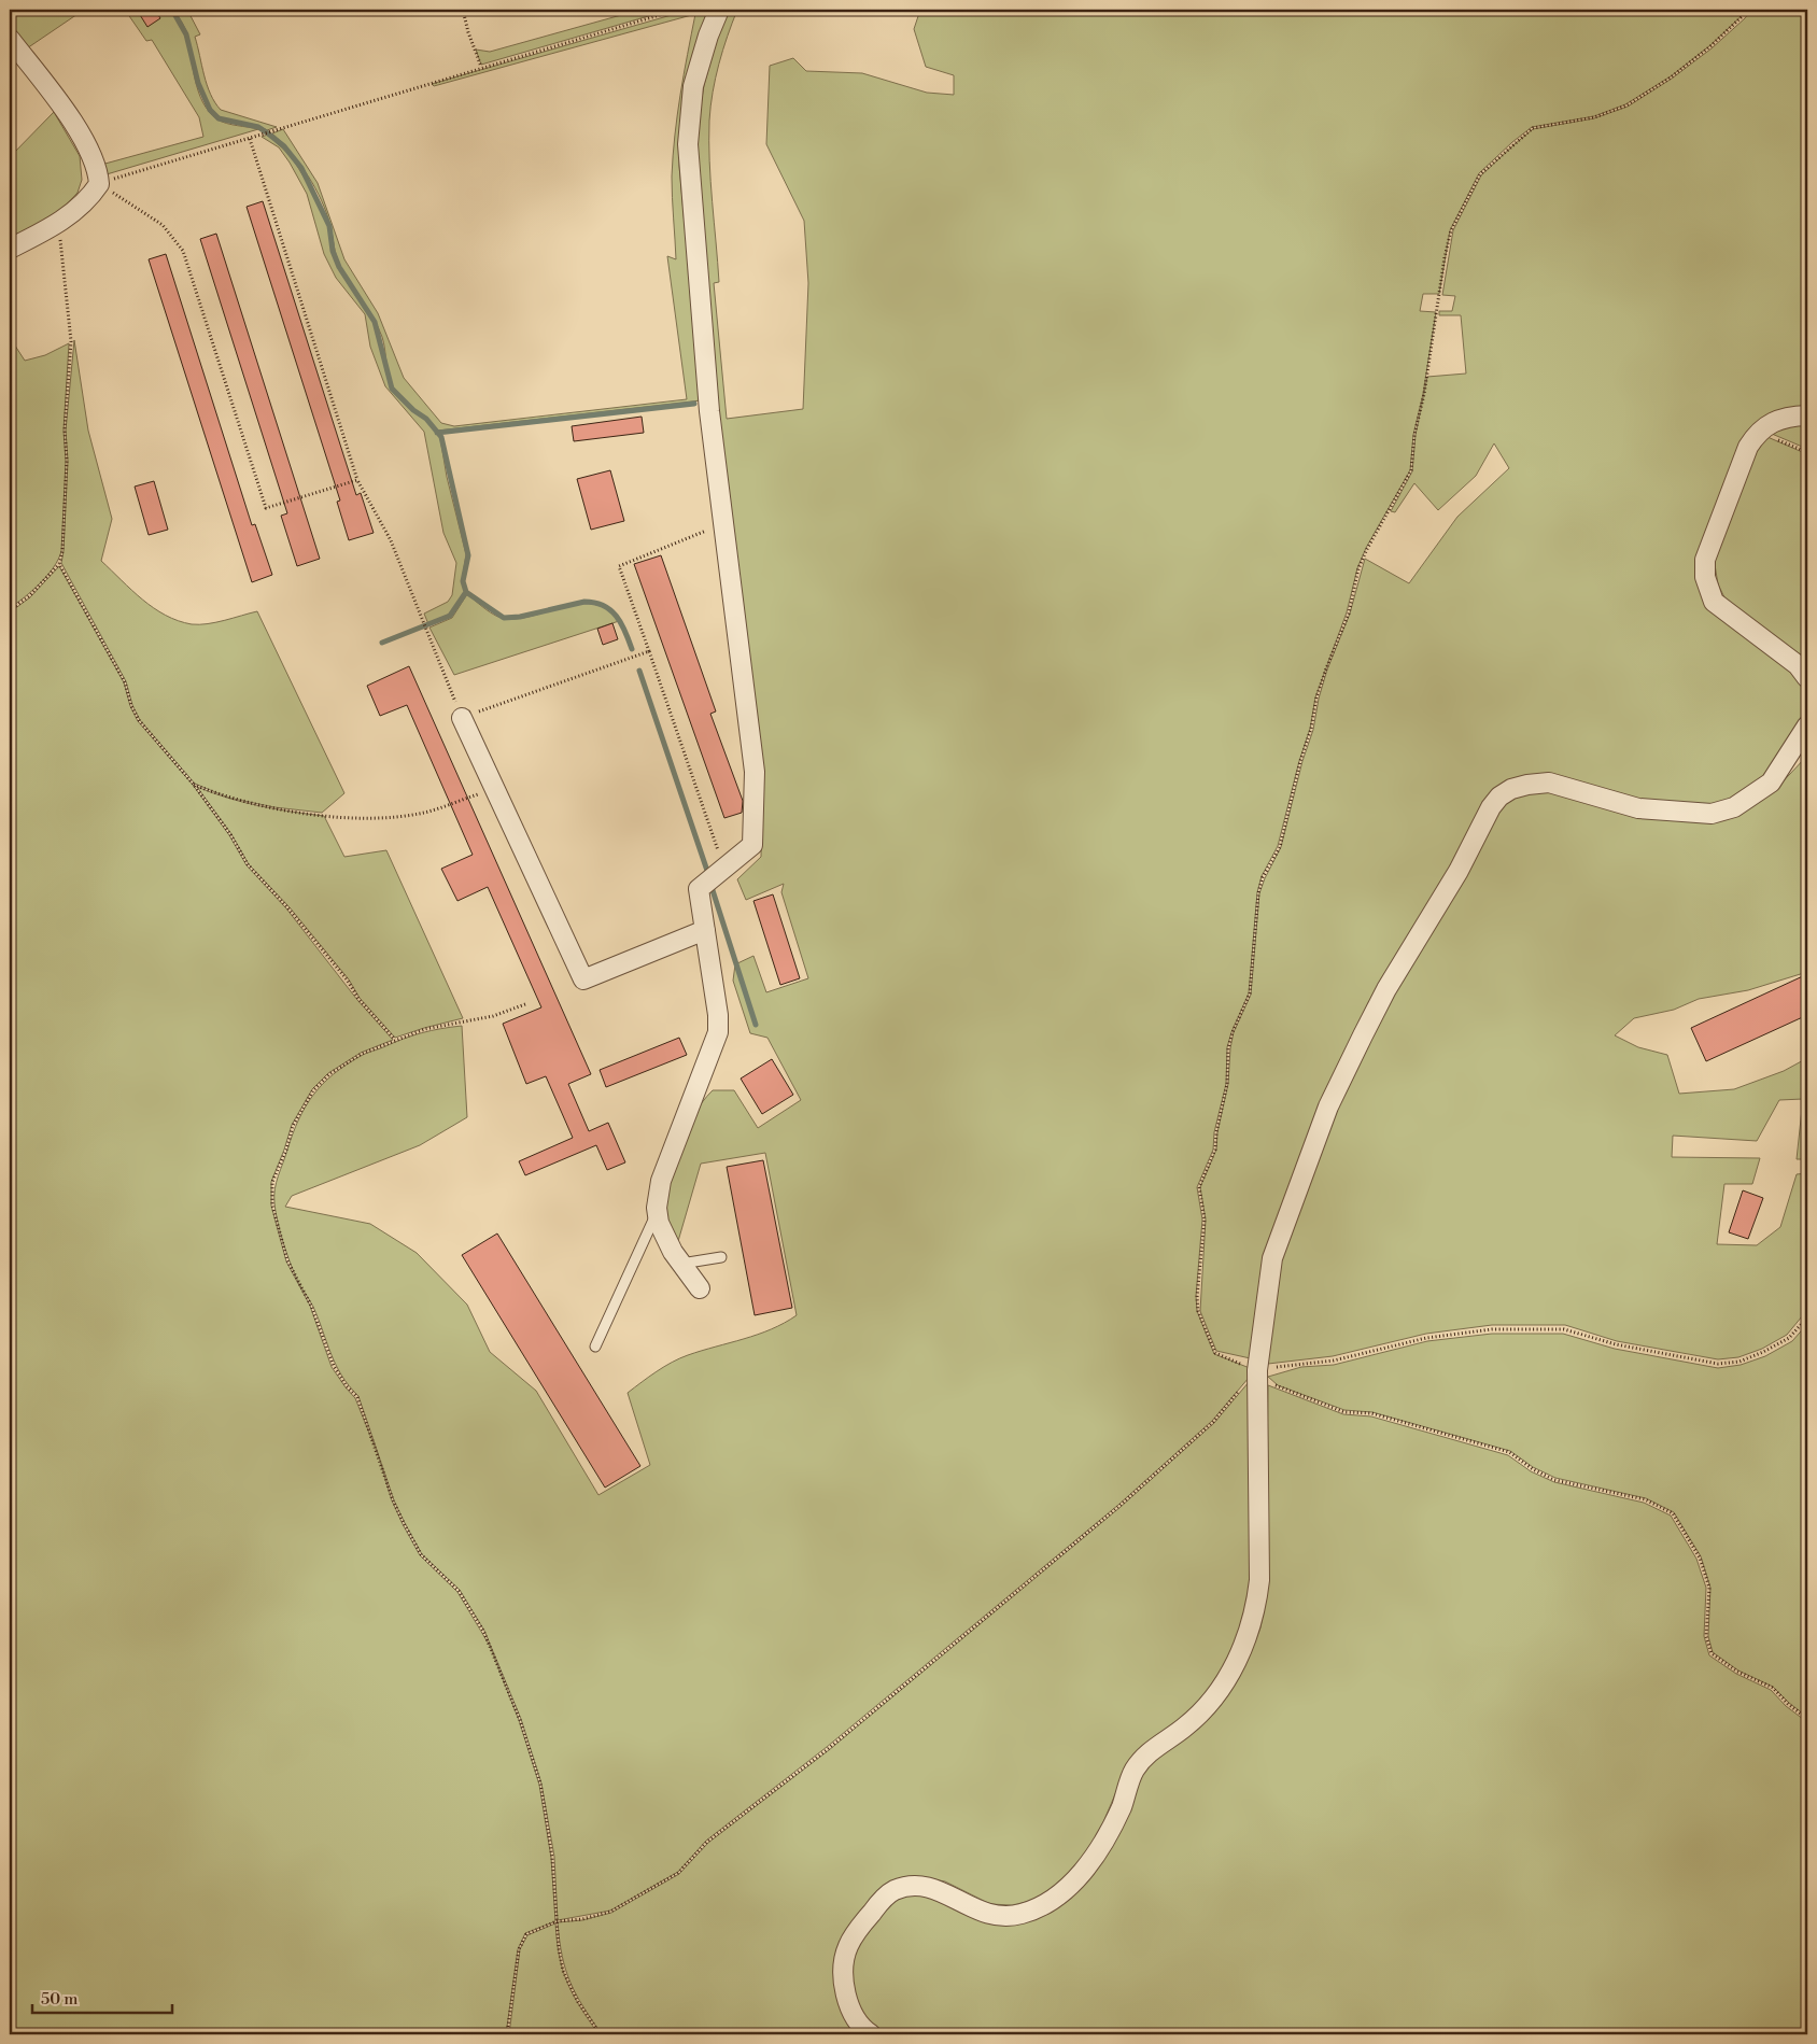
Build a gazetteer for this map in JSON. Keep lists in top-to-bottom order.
{
  "scale_bar": "50 m"
}
